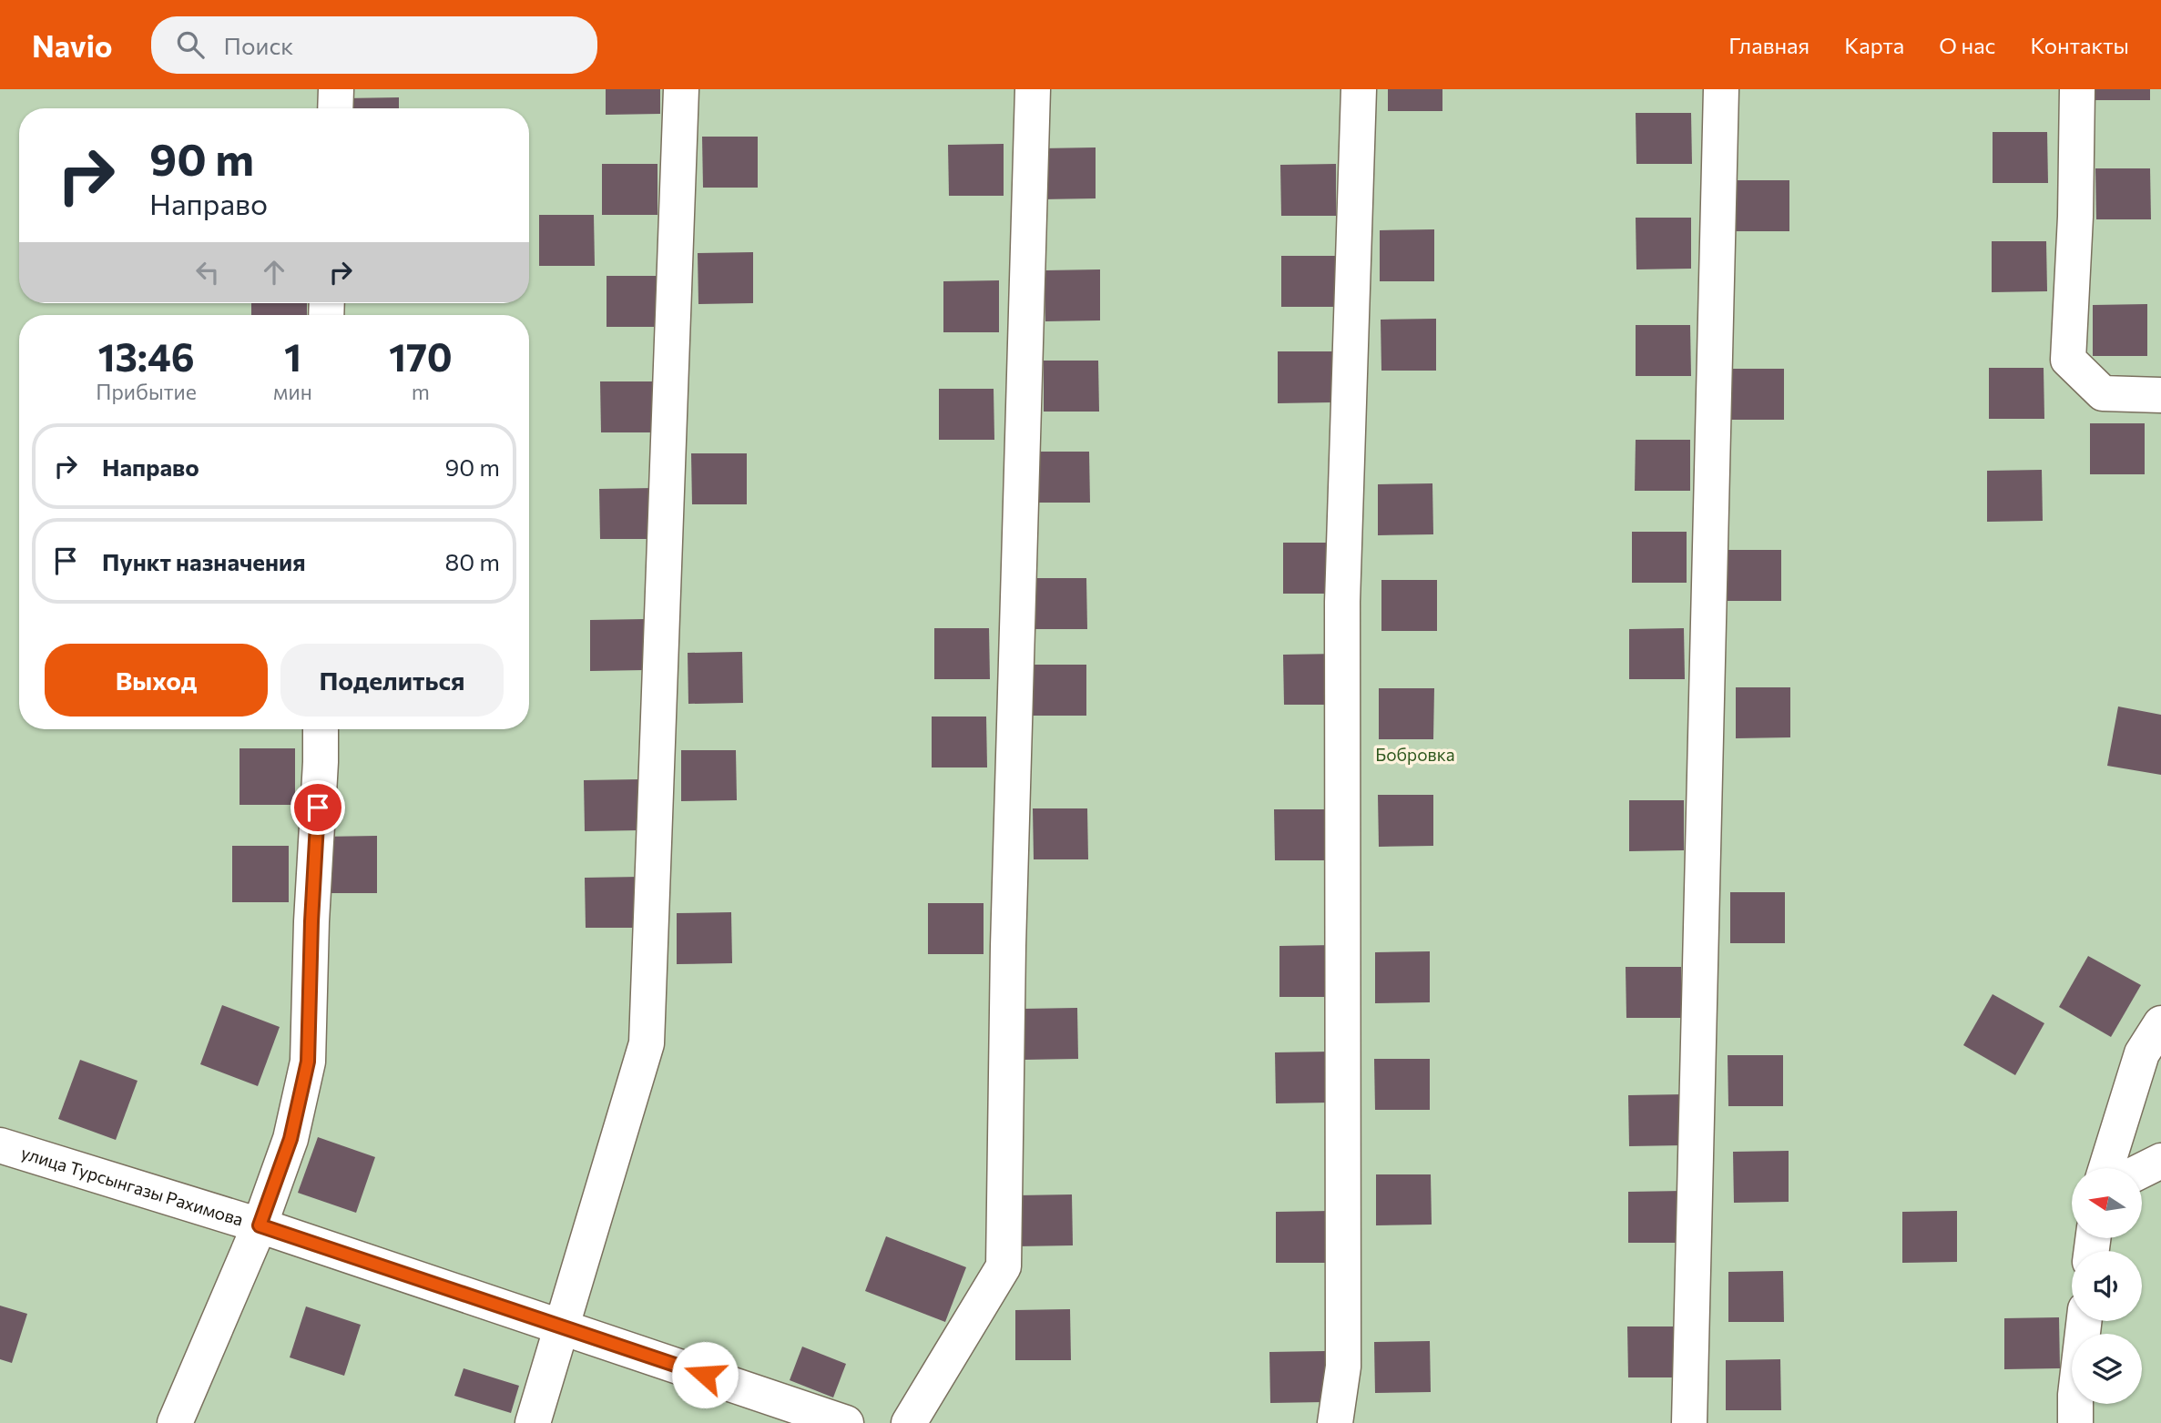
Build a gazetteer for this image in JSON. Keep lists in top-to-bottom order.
{
  "streets": {
    "street": ["улица Турсынгазы Рахимова"]
  },
  "parks": ["Бобровка"],
  "north": "left",
  "page": {
    "header": "Navio",
    "search": "Поиск",
    "nav": [
      "Главная",
      "Карта",
      "О нас",
      "Контакты"
    ],
    "turn": ["90 m", "Направо"],
    "eta": [
      "13:46",
      "Прибытие",
      "1",
      "мин",
      "170",
      "m"
    ],
    "list": [
      {
        "name": "Направо",
        "value": "90 m"
      },
      {
        "name": "Пункт назначения",
        "value": "80 m"
      }
    ],
    "buttons": ["Выход", "Поделиться"]
  }
}
